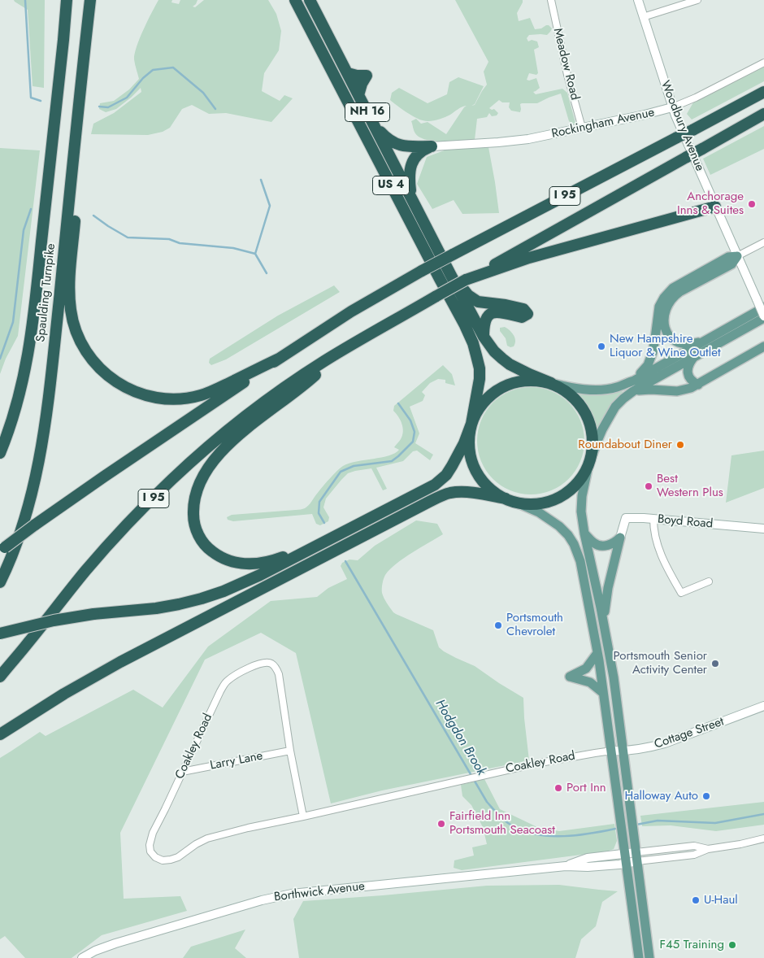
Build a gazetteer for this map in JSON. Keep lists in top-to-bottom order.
{
  "streets": {
    "highway": [
      "NH 16",
      "US 4",
      "I 95",
      "Spaulding Turnpike"
    ],
    "street": [
      "Meadow Road",
      "Rockingham Avenue",
      "Woodbury Avenue",
      "Boyd Road",
      "Cottage Street",
      "Coakley Road",
      "Larry Lane",
      "Borthwick Avenue"
    ]
  },
  "crossings": [
    ["Meadow Road", "Rockingham Avenue"],
    ["NH 16", "US 4"],
    ["Rockingham Avenue", "Woodbury Avenue"],
    ["Cottage Street", "Coakley Road"],
    ["Coakley Road", "Larry Lane"]
  ],
  "water": ["Hodgdon Brook"],
  "places": [
    "Anchorage Inns & Suites",
    "New Hampshire Liquor & Wine Outlet",
    "Roundabout Diner",
    "Best Western Plus",
    "Portsmouth Chevrolet",
    "Portsmouth Senior Activity Center",
    "Port Inn",
    "Halloway Auto",
    "Fairfield Inn Portsmouth Seacoast",
    "U-Haul",
    "F45 Training"
  ]
}
